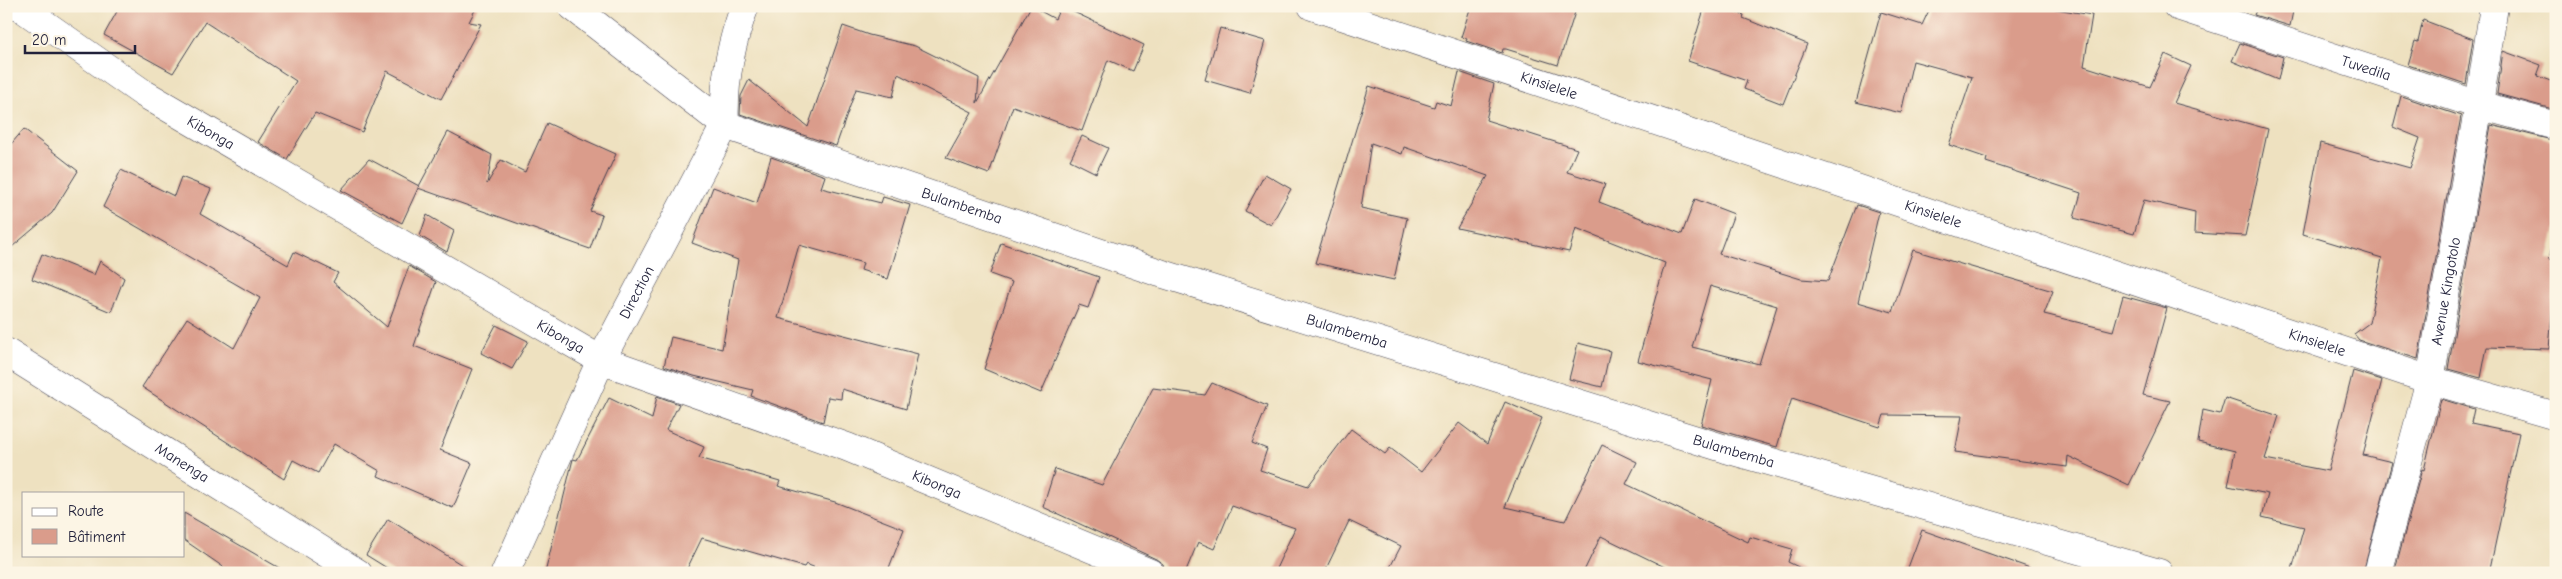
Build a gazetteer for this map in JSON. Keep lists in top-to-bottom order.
{
  "streets": {
    "street": [
      "Tuvedila",
      "Kinsielele",
      "Kibonga",
      "Bulambemba",
      "Direction",
      "Avenue Kingotolo",
      "Manenga"
    ]
  },
  "crossings": [
    ["Tuvedila", "Avenue Kingotolo"],
    ["Kinsielele", "Avenue Kingotolo"],
    ["Kibonga", "Direction"],
    ["Bulambemba", "Direction"]
  ],
  "legend": ["Route", "Bâtiment"],
  "scale_bar": "20 m"
}
